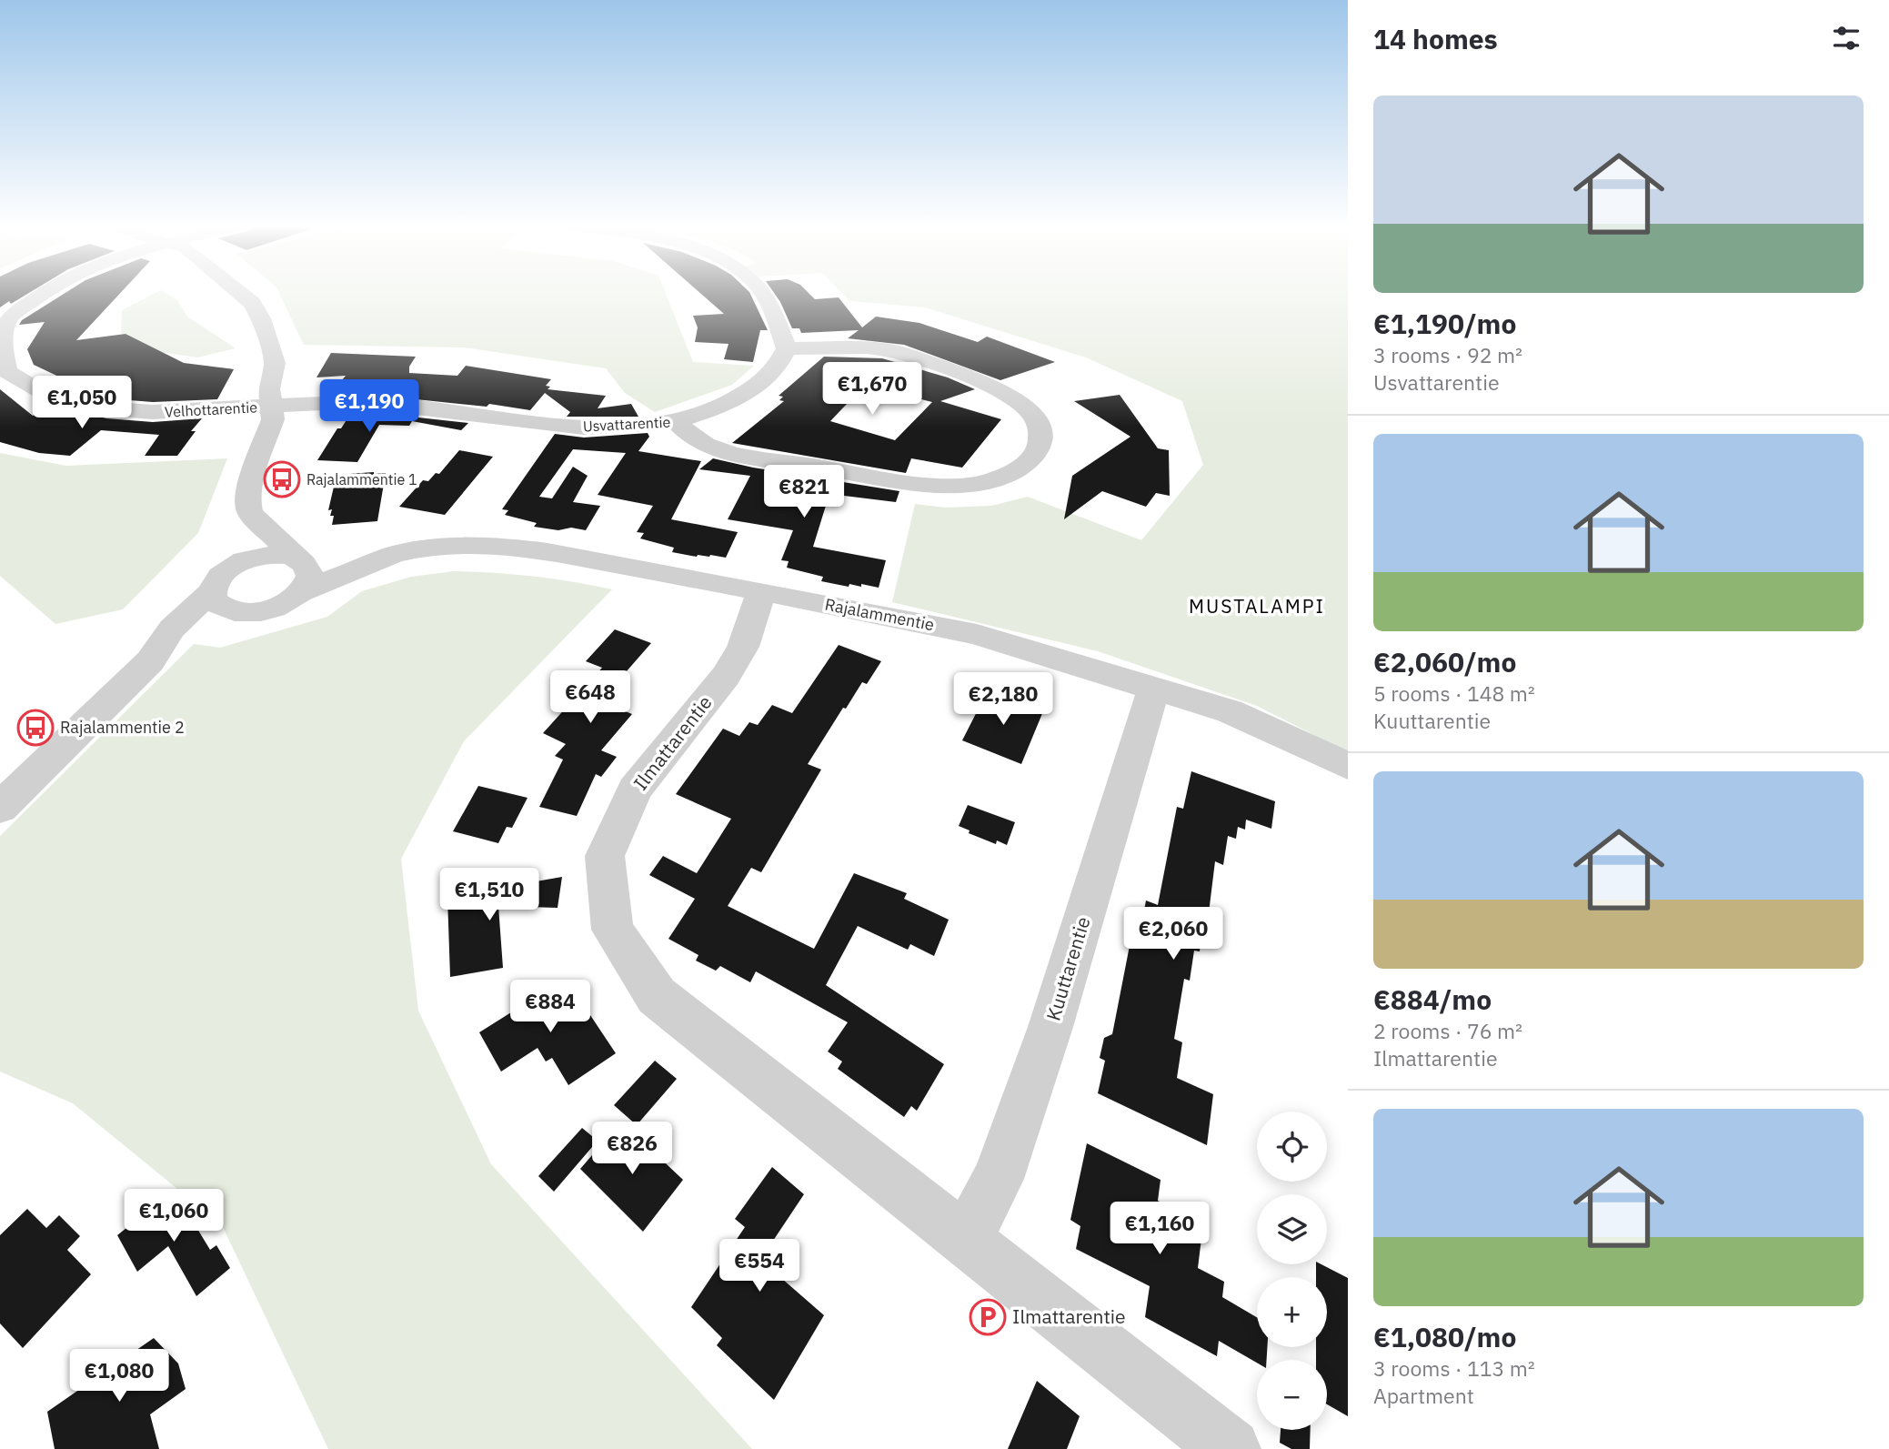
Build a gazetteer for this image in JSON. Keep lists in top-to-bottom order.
{
  "streets": {
    "street": [
      "Velhottarentie",
      "Usvattarentie",
      "Rajalammentie",
      "Ilmattarentie",
      "Kuuttarentie"
    ]
  },
  "crossings": [
    ["Velhottarentie", "Usvattarentie"],
    ["Rajalammentie", "Ilmattarentie"],
    ["Rajalammentie", "Kuuttarentie"],
    ["Ilmattarentie", "Kuuttarentie"]
  ],
  "districts": ["MUSTALAMPI"],
  "places": {
    "bus stop": ["Rajalammentie 1", "Rajalammentie 2"],
    "parking": ["Ilmattarentie"]
  },
  "page": {
    "heading": "14 homes",
    "list": [
      {
        "name": "€1,190/mo",
        "note": "3 rooms · 92 m² · Usvattarentie"
      },
      {
        "name": "€2,060/mo",
        "note": "5 rooms · 148 m² · Kuuttarentie"
      },
      {
        "name": "€884/mo",
        "note": "2 rooms · 76 m² · Ilmattarentie"
      },
      {
        "name": "€1,080/mo",
        "note": "3 rooms · 113 m² · Apartment"
      }
    ],
    "price": [
      "€1,670",
      "€1,050",
      "€1,190",
      "€821",
      "€648",
      "€2,180",
      "€1,510",
      "€2,060",
      "€884",
      "€826",
      "€1,060",
      "€1,160",
      "€554",
      "€1,080"
    ],
    "map_buttons": ["+", "−"]
  }
}
